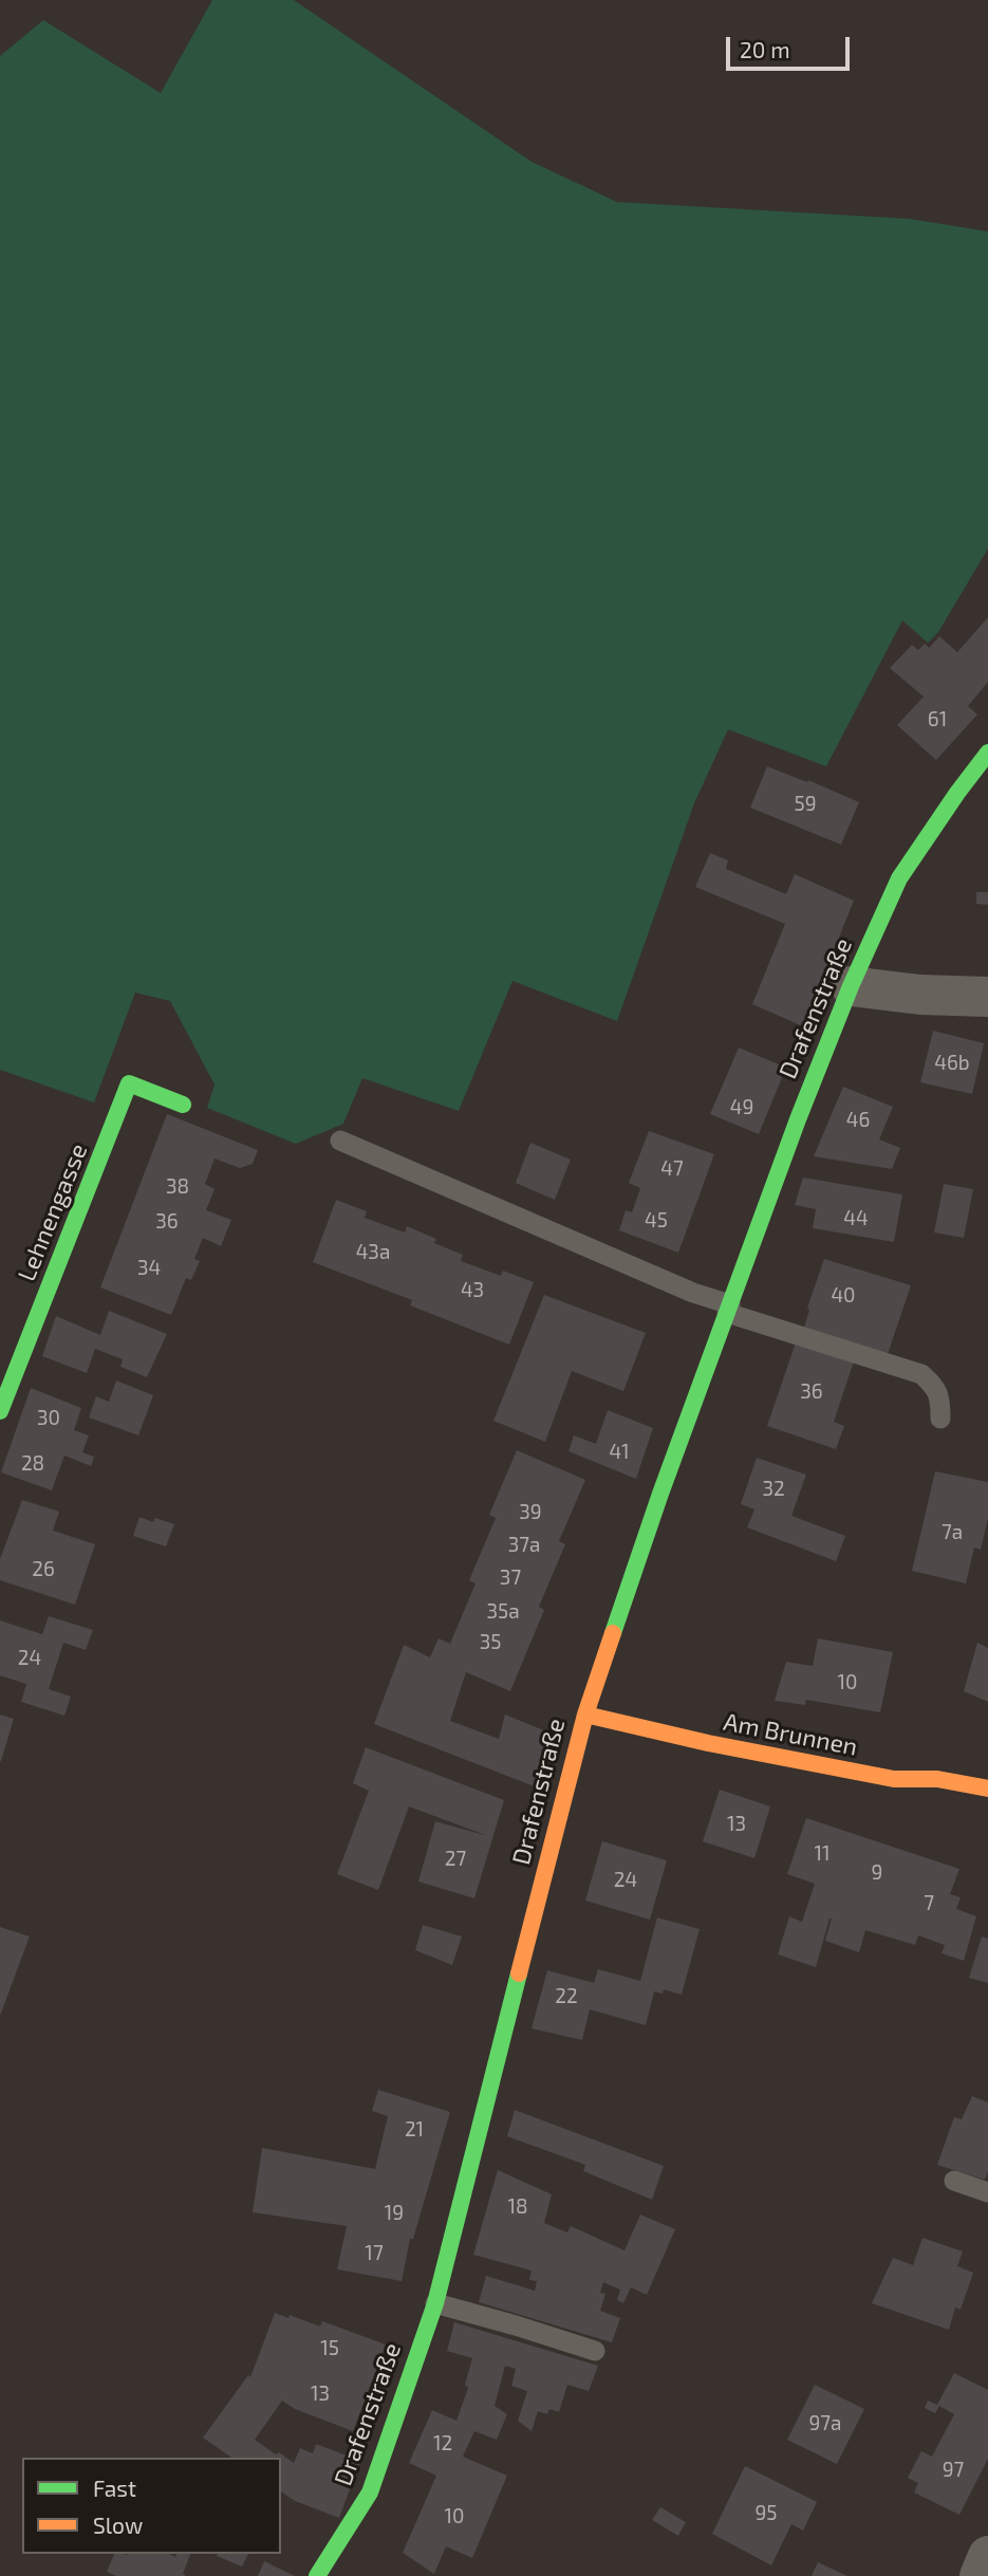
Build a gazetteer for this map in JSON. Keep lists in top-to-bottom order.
{
  "streets": {
    "street": ["Drafenstraße", "Lehnengasse", "Am Brunnen"]
  },
  "crossings": [
    ["Drafenstraße", "Am Brunnen"]
  ],
  "house_numbers": [
    "61",
    "59",
    "46b",
    "49",
    "46",
    "47",
    "38",
    "44",
    "45",
    "36",
    "43a",
    "34",
    "43",
    "40",
    "36",
    "30",
    "41",
    "28",
    "32",
    "39",
    "7a",
    "37a",
    "26",
    "37",
    "35a",
    "35",
    "24",
    "10",
    "13",
    "11",
    "27",
    "9",
    "24",
    "7",
    "22",
    "21",
    "18",
    "19",
    "17",
    "15",
    "13",
    "97a",
    "12",
    "97",
    "95",
    "10"
  ],
  "legend": ["Fast", "Slow"],
  "scale_bar": "20 m"
}
